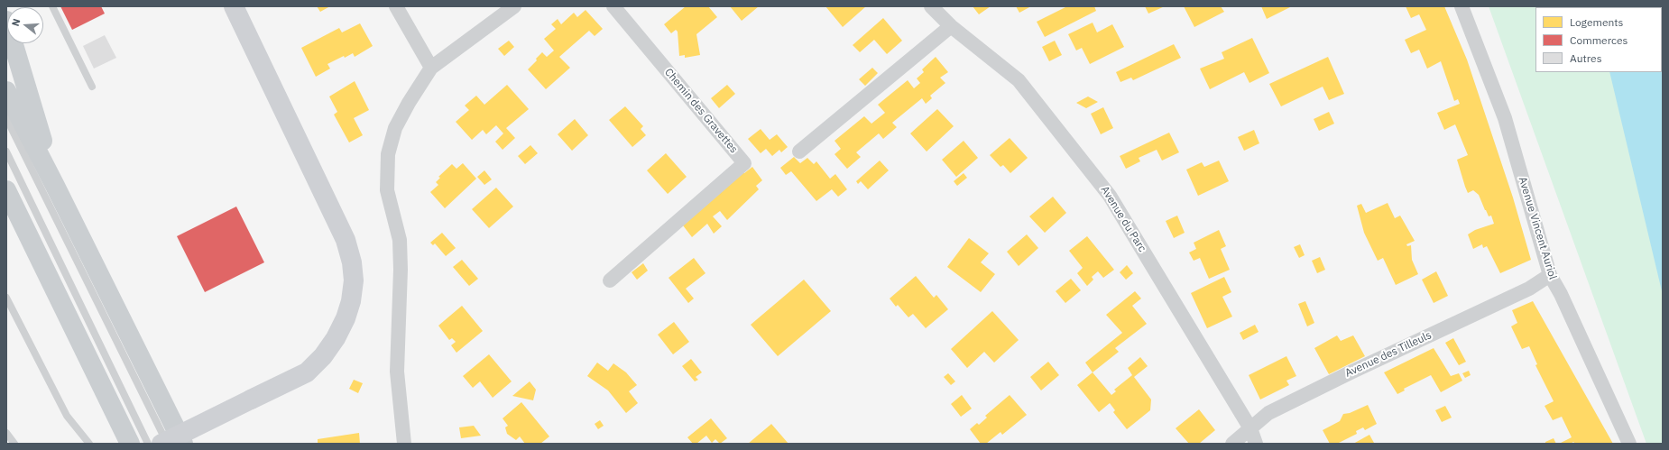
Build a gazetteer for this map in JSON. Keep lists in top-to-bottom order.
{
  "streets": {
    "street": [
      "Chemin des Gravettes",
      "Avenue du Parc",
      "Avenue Vincent Auriol",
      "Avenue des Tilleuls"
    ]
  },
  "crossings": [
    ["Avenue du Parc", "Avenue des Tilleuls"],
    ["Avenue Vincent Auriol", "Avenue des Tilleuls"]
  ],
  "legend": ["Logements", "Commerces", "Autres"],
  "north": "left"
}
